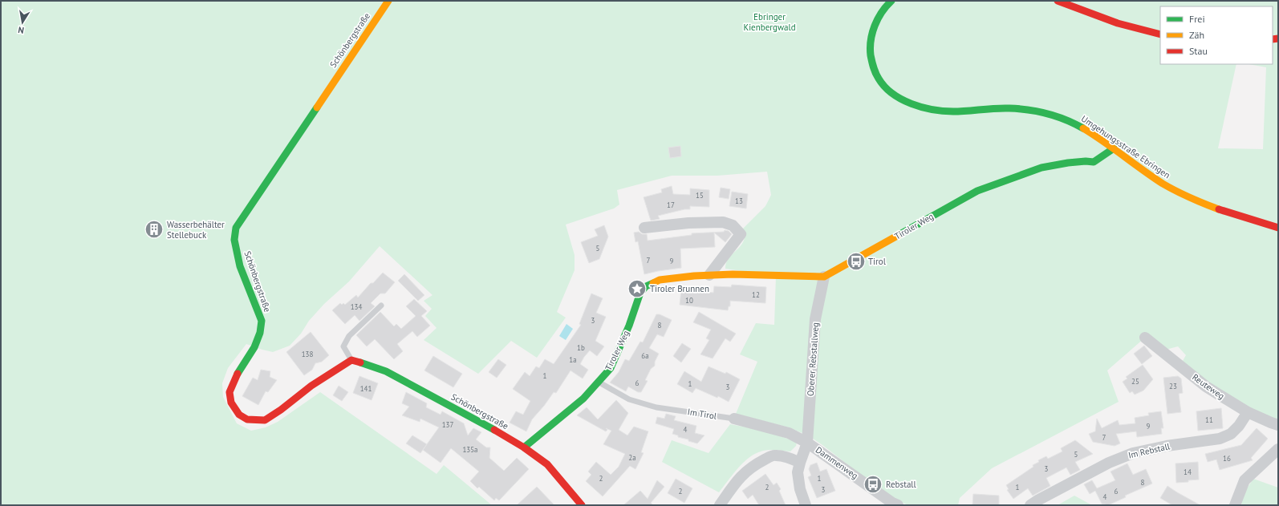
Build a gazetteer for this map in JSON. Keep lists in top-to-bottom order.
{
  "streets": {
    "street": [
      "Schönbergstraße",
      "Umgehungsstraße Ebringen",
      "Tiroler Weg",
      "Oberer Rebstallweg",
      "Reuteweg",
      "Im Tirol",
      "Im Rebstall",
      "Dammenweg"
    ]
  },
  "crossings": [
    ["Schönbergstraße", "Tiroler Weg"],
    ["Umgehungsstraße Ebringen", "Tiroler Weg"],
    ["Tiroler Weg", "Oberer Rebstallweg"],
    ["Tiroler Weg", "Im Tirol"],
    ["Oberer Rebstallweg", "Im Tirol"],
    ["Oberer Rebstallweg", "Dammenweg"],
    ["Reuteweg", "Im Rebstall"],
    ["Im Tirol", "Dammenweg"]
  ],
  "parks": ["Ebringer Kienbergwald"],
  "places": {
    "building": ["Wasserbehälter Stellebuck"],
    "bus stop": ["Tirol", "Rebstall"],
    "place": ["Tiroler Brunnen"]
  },
  "house_numbers": [
    "15",
    "13",
    "17",
    "5",
    "7",
    "9",
    "12",
    "10",
    "134",
    "3",
    "8",
    "1b",
    "138",
    "6a",
    "1a",
    "1",
    "25",
    "6",
    "1",
    "23",
    "3",
    "141",
    "11",
    "137",
    "9",
    "4",
    "7",
    "135a",
    "5",
    "2a",
    "16",
    "3",
    "14",
    "2",
    "1",
    "8",
    "2",
    "1",
    "3",
    "2",
    "6",
    "4"
  ],
  "legend": ["Frei", "Zäh", "Stau"],
  "north": "bottom"
}
